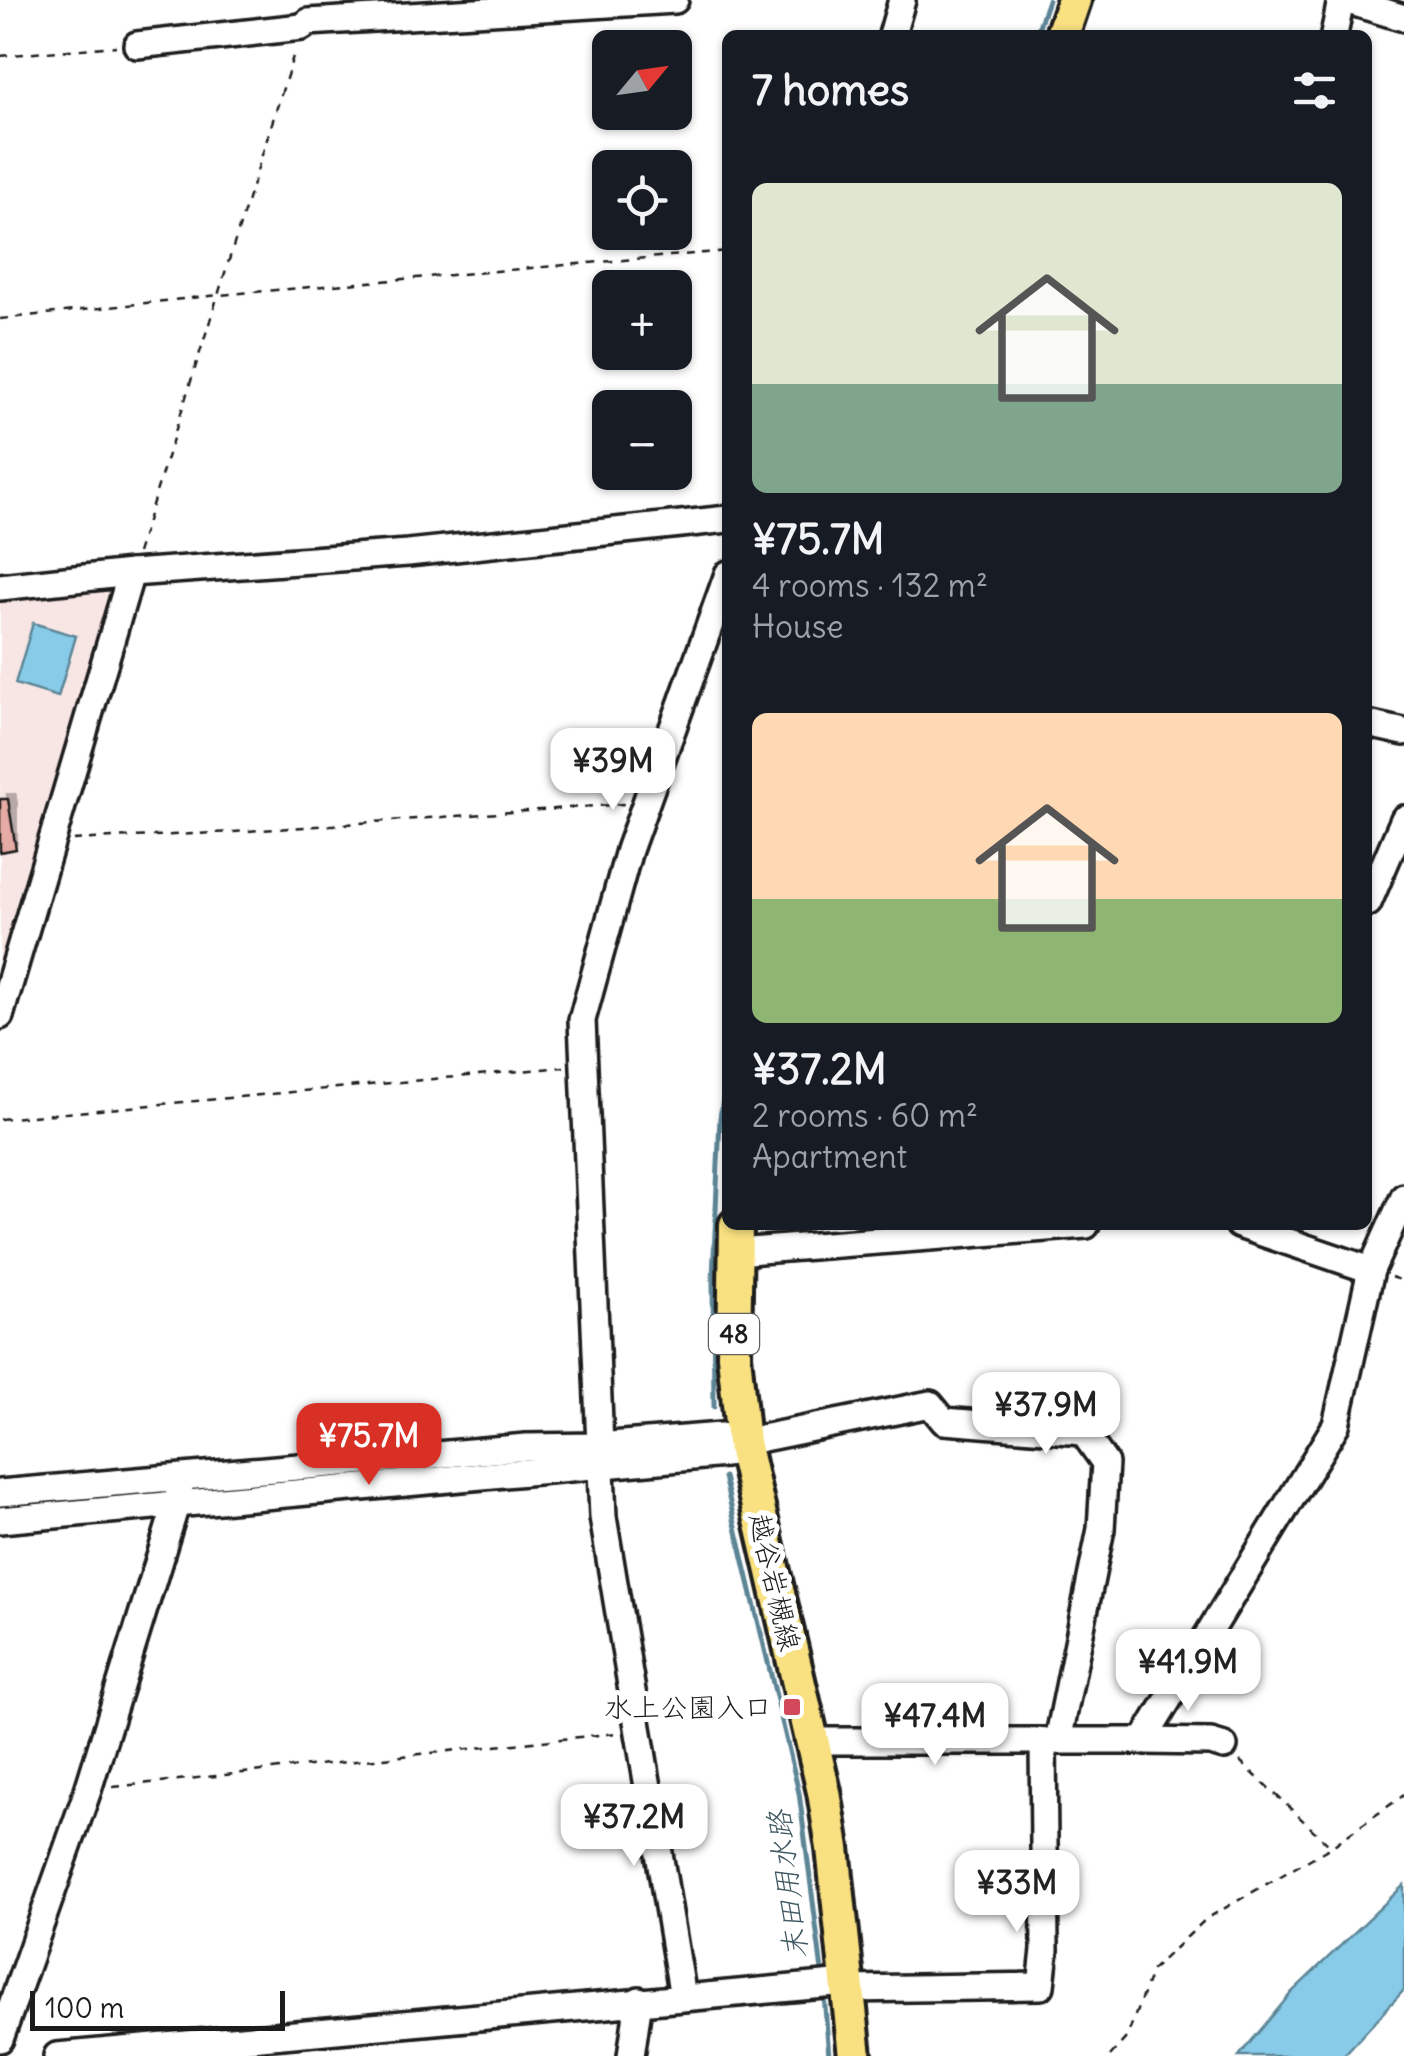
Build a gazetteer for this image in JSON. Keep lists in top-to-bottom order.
{
  "streets": {
    "main road": ["48", "越谷岩槻線"]
  },
  "water": ["末田用水路"],
  "places": {
    "transit": ["水上公園入口"]
  },
  "scale_bar": "100 m",
  "north": "top right",
  "page": {
    "map_buttons": ["+", "−"],
    "heading": "7 homes",
    "list": [
      {
        "name": "¥75.7M",
        "note": "4 rooms · 132 m² · House"
      },
      {
        "name": "¥37.2M",
        "note": "2 rooms · 60 m² · Apartment"
      }
    ],
    "price": [
      "¥39M",
      "¥37.9M",
      "¥75.7M",
      "¥41.9M",
      "¥47.4M",
      "¥37.2M",
      "¥33M"
    ],
    "scale": "100 m"
  }
}
